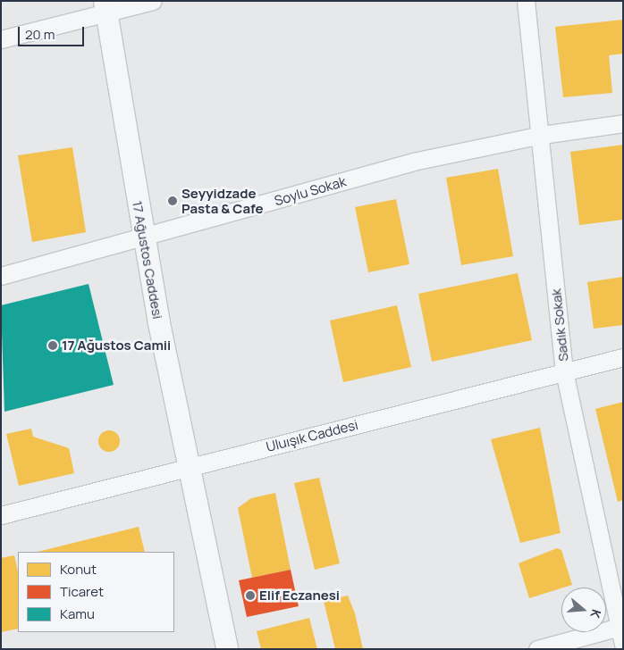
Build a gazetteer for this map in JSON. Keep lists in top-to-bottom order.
{
  "streets": {
    "street": [
      "Soylu Sokak",
      "17 Ağustos Caddesi",
      "Sadık Sokak",
      "Uluışık Caddesi"
    ]
  },
  "crossings": [
    ["Soylu Sokak", "17 Ağustos Caddesi"],
    ["Soylu Sokak", "Sadık Sokak"],
    ["17 Ağustos Caddesi", "Uluışık Caddesi"],
    ["Sadık Sokak", "Uluışık Caddesi"]
  ],
  "places": ["Seyyidzade Pasta & Cafe", "17 Ağustos Camii", "Elif Eczanesi"],
  "legend": ["Konut", "Ticaret", "Kamu"],
  "scale_bar": "20 m",
  "north": "right"
}
